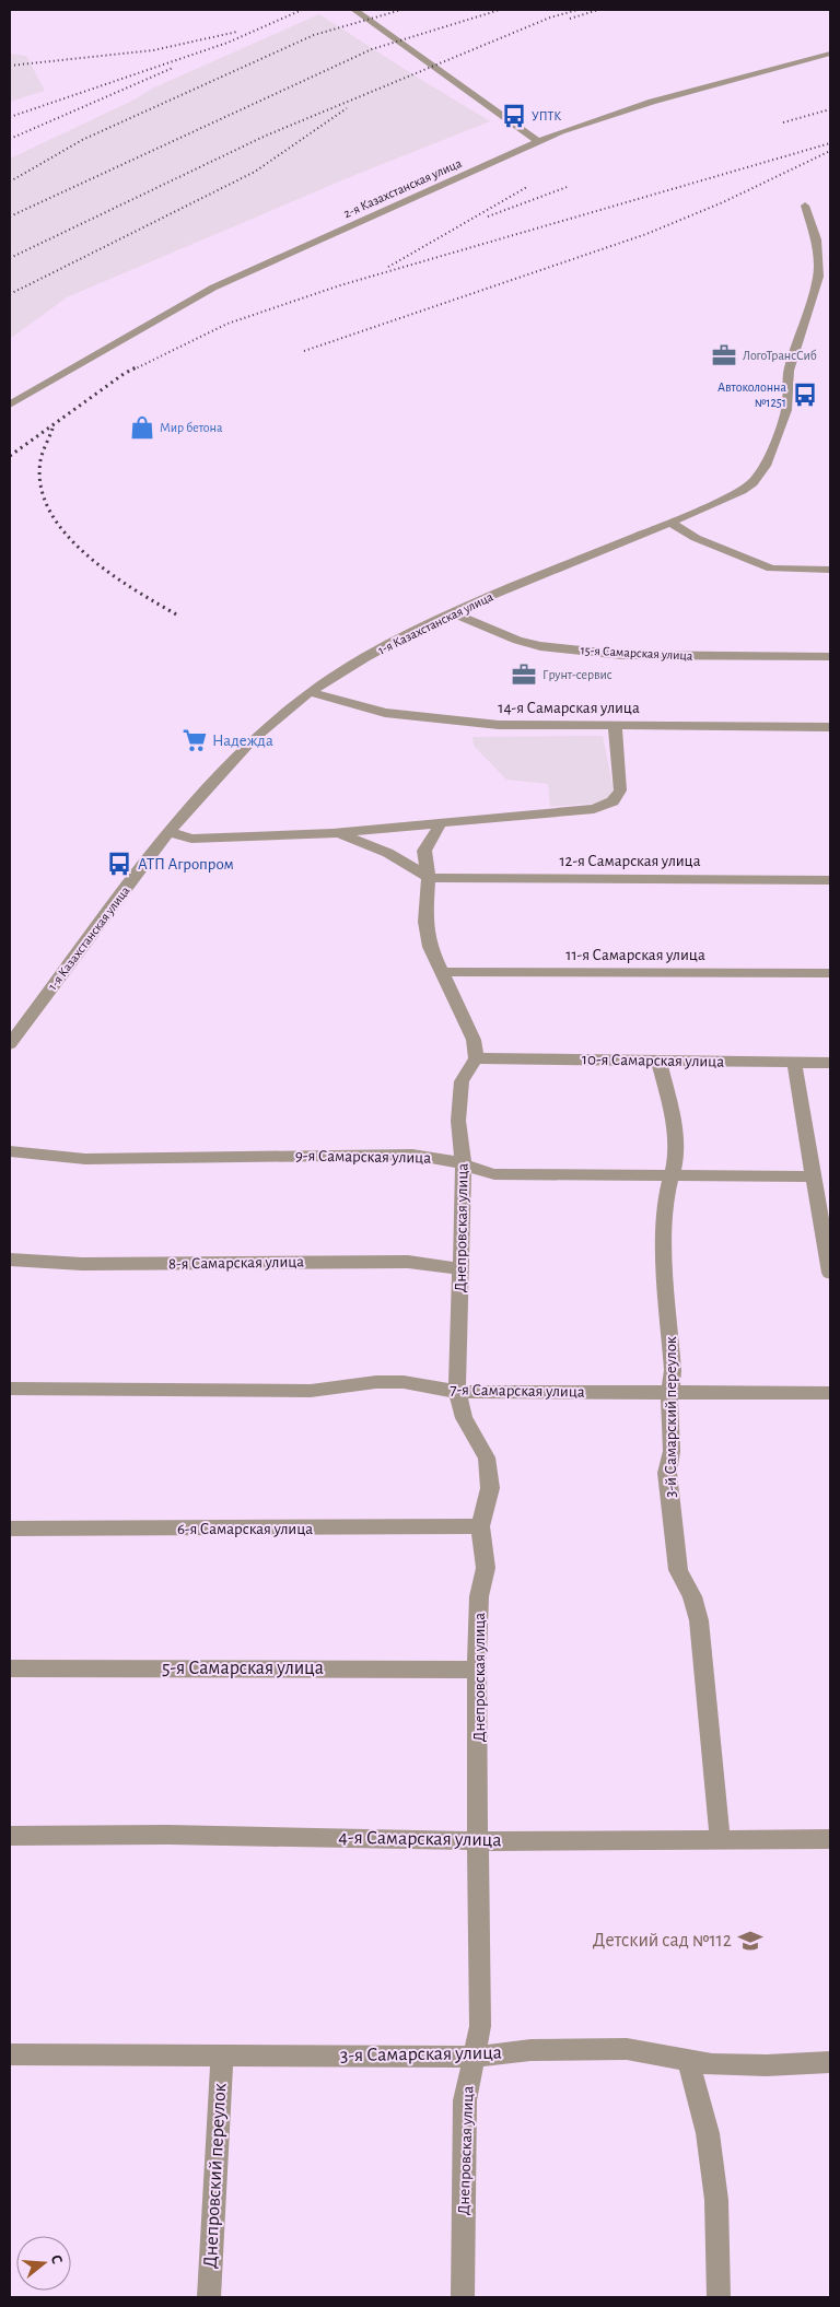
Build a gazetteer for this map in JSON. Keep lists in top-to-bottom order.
{
  "streets": {
    "street": [
      "2-я Казахстанская улица",
      "1-я Казахстанская улица",
      "15-я Самарская улица",
      "14-я Самарская улица",
      "12-я Самарская улица",
      "11-я Самарская улица",
      "10-я Самарская улица",
      "9-я Самарская улица",
      "Днепровская улица",
      "8-я Самарская улица",
      "7-я Самарская улица",
      "3-й Самарский переулок",
      "6-я Самарская улица",
      "5-я Самарская улица",
      "4-я Самарская улица",
      "3-я Самарская улица",
      "Днепровский переулок"
    ]
  },
  "crossings": [
    ["1-я Казахстанская улица", "15-я Самарская улица"],
    ["1-я Казахстанская улица", "14-я Самарская улица"],
    ["10-я Самарская улица", "Днепровская улица"],
    ["10-я Самарская улица", "3-й Самарский переулок"],
    ["9-я Самарская улица", "Днепровская улица"],
    ["9-я Самарская улица", "3-й Самарский переулок"],
    ["Днепровская улица", "8-я Самарская улица"],
    ["Днепровская улица", "7-я Самарская улица"],
    ["Днепровская улица", "6-я Самарская улица"],
    ["Днепровская улица", "5-я Самарская улица"],
    ["Днепровская улица", "4-я Самарская улица"],
    ["Днепровская улица", "3-я Самарская улица"],
    ["7-я Самарская улица", "3-й Самарский переулок"],
    ["3-й Самарский переулок", "4-я Самарская улица"],
    ["3-я Самарская улица", "Днепровский переулок"]
  ],
  "places": {
    "bus stop": ["УПТК", "Автоколонна №1251", "АТП Агропром"],
    "office": ["ЛогоТрансСиб", "Грунт-сервис"],
    "shop": ["Мир бетона"],
    "supermarket": ["Надежда"],
    "school or university": ["Детский сад №112"]
  },
  "north": "right"
}
